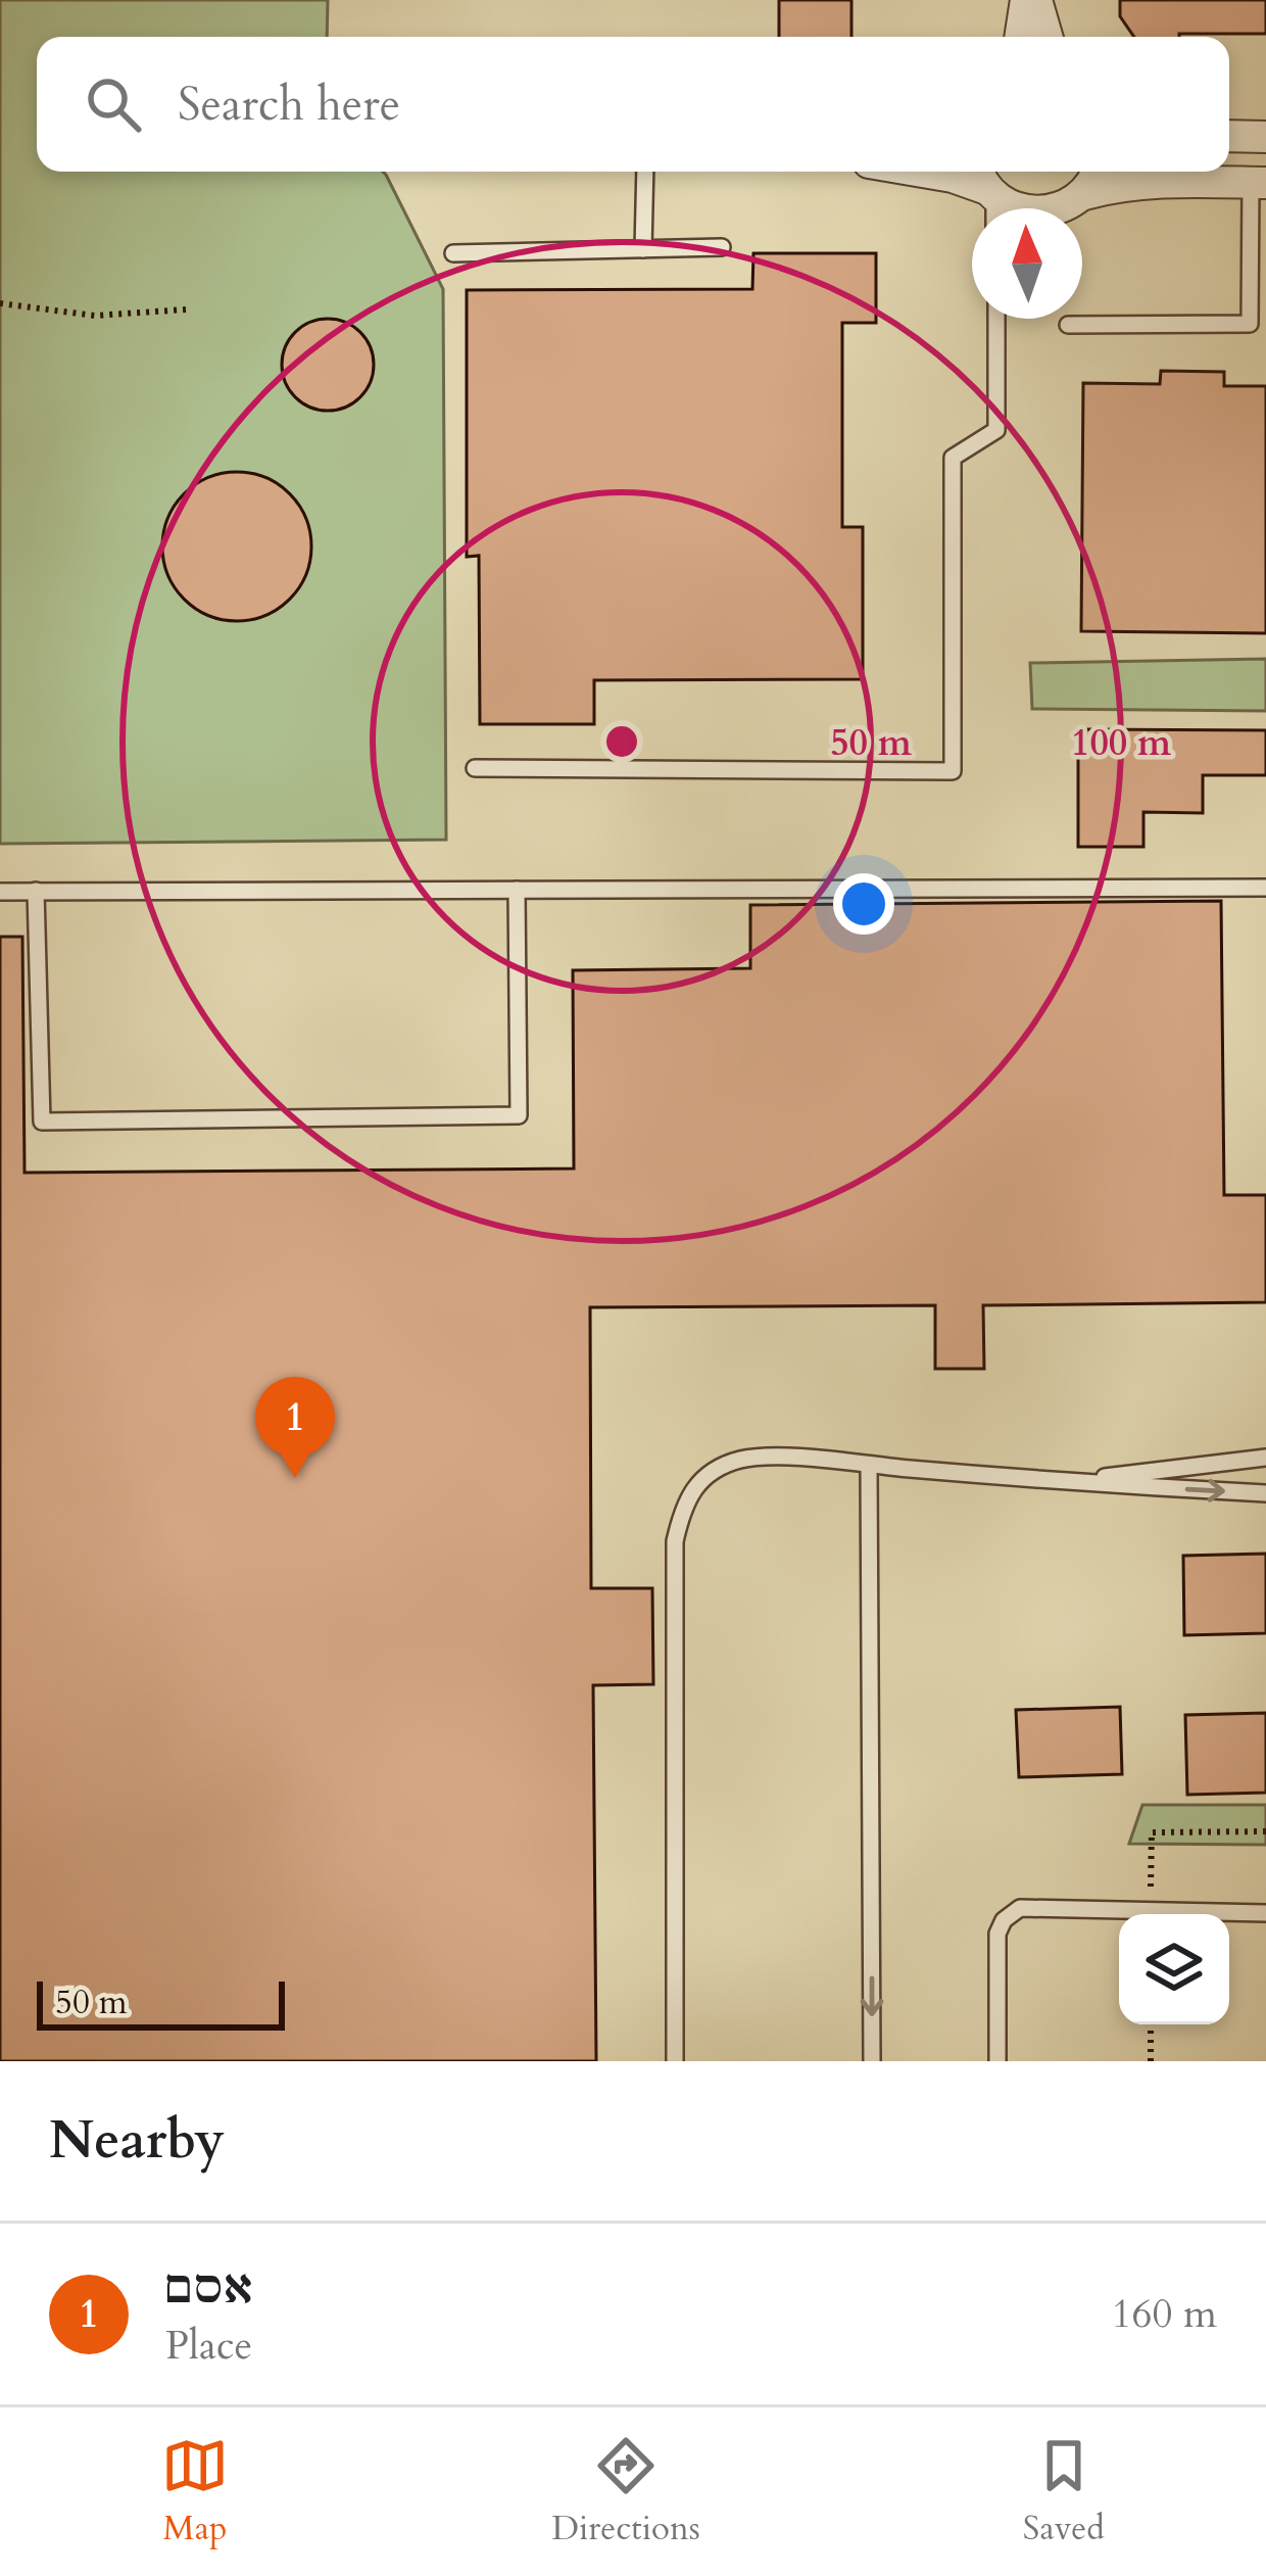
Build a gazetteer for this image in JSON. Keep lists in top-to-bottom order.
{
  "scale_bar": "50 m",
  "north": "top",
  "page": {
    "search": "Search here",
    "pins": "1",
    "scale": "50 m",
    "heading": "Nearby",
    "list": [
      {
        "mark": "1",
        "name": "אסם",
        "note": "Place",
        "value": "160 m"
      }
    ],
    "nav": ["Map", "Directions", "Saved"]
  },
  "rings": ["50 m", "100 m"]
}
